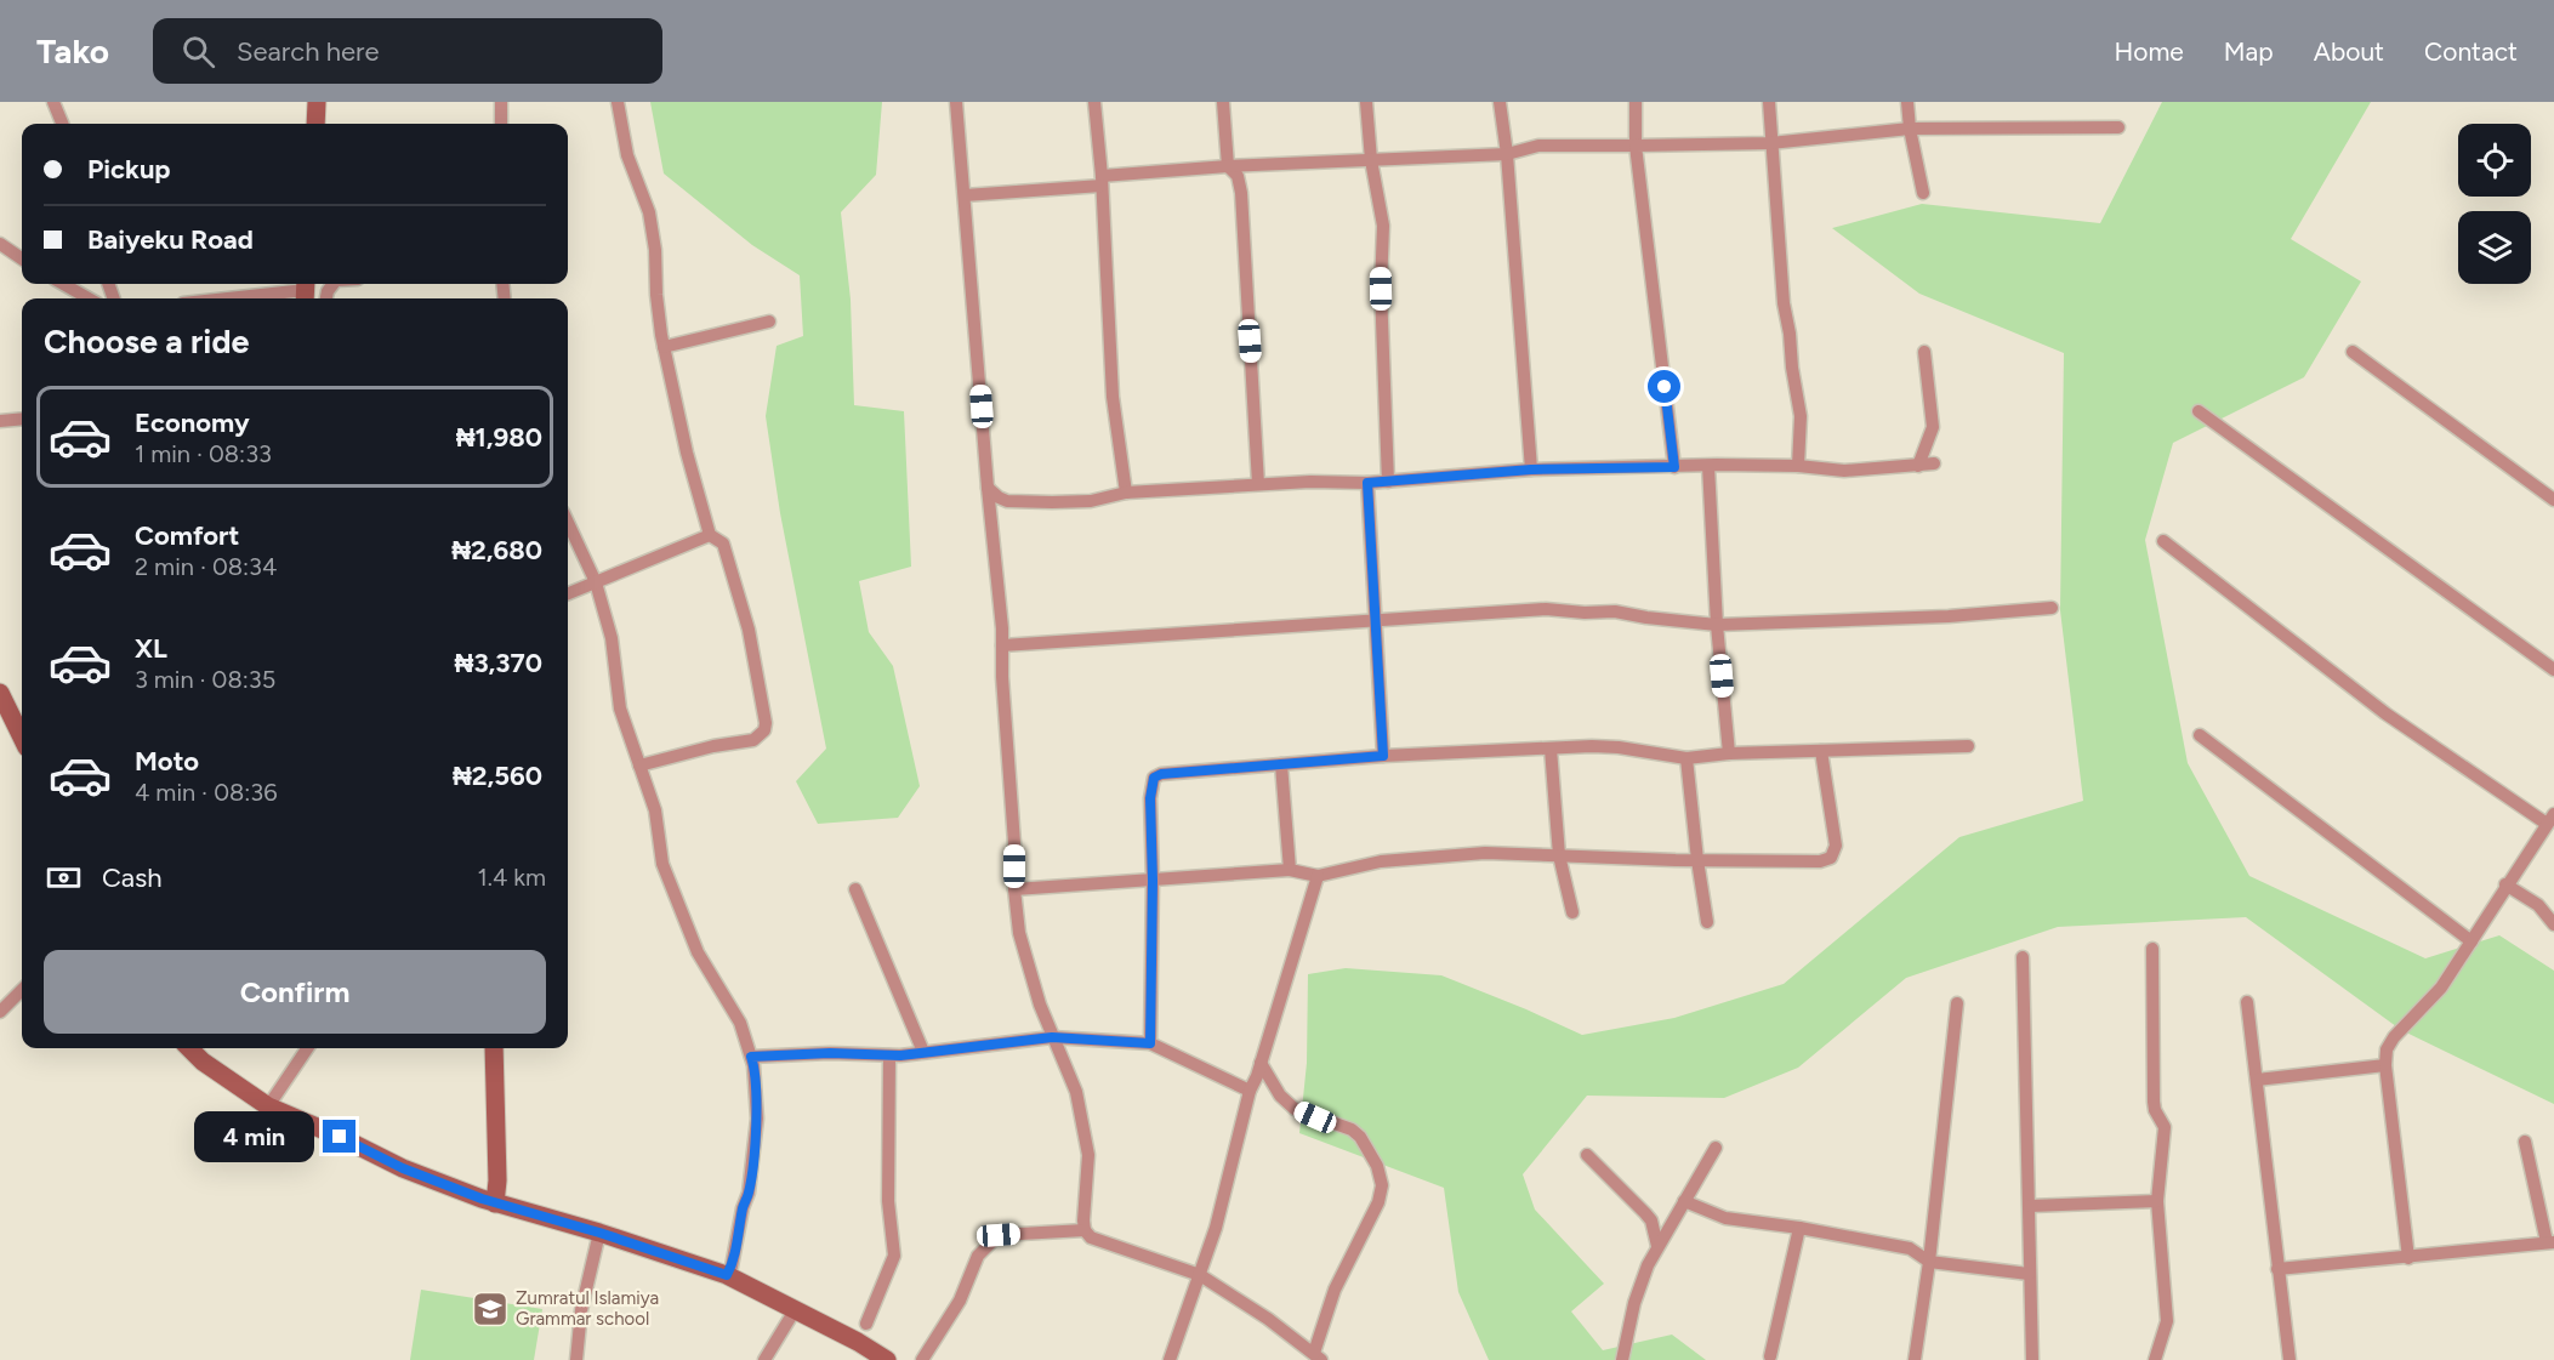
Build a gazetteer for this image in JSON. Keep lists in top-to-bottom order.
{
  "places": {
    "school or university": ["Zumratul Islamiya Grammar school"]
  },
  "page": {
    "header": "Tako",
    "search": "Search here",
    "nav": [
      "Home",
      "Map",
      "About",
      "Contact"
    ],
    "banner": ["Pickup", "Baiyeku Road"],
    "heading": "Choose a ride",
    "list": [
      {
        "name": "Economy",
        "note": "1 min · 08:33",
        "value": "₦1,980"
      },
      {
        "name": "Comfort",
        "note": "2 min · 08:34",
        "value": "₦2,680"
      },
      {
        "name": "XL",
        "note": "3 min · 08:35",
        "value": "₦3,370"
      },
      {
        "name": "Moto",
        "note": "4 min · 08:36",
        "value": "₦2,560"
      }
    ],
    "pay": ["Cash", "1.4 km"],
    "buttons": "Confirm",
    "bubble": "4 min"
  }
}
